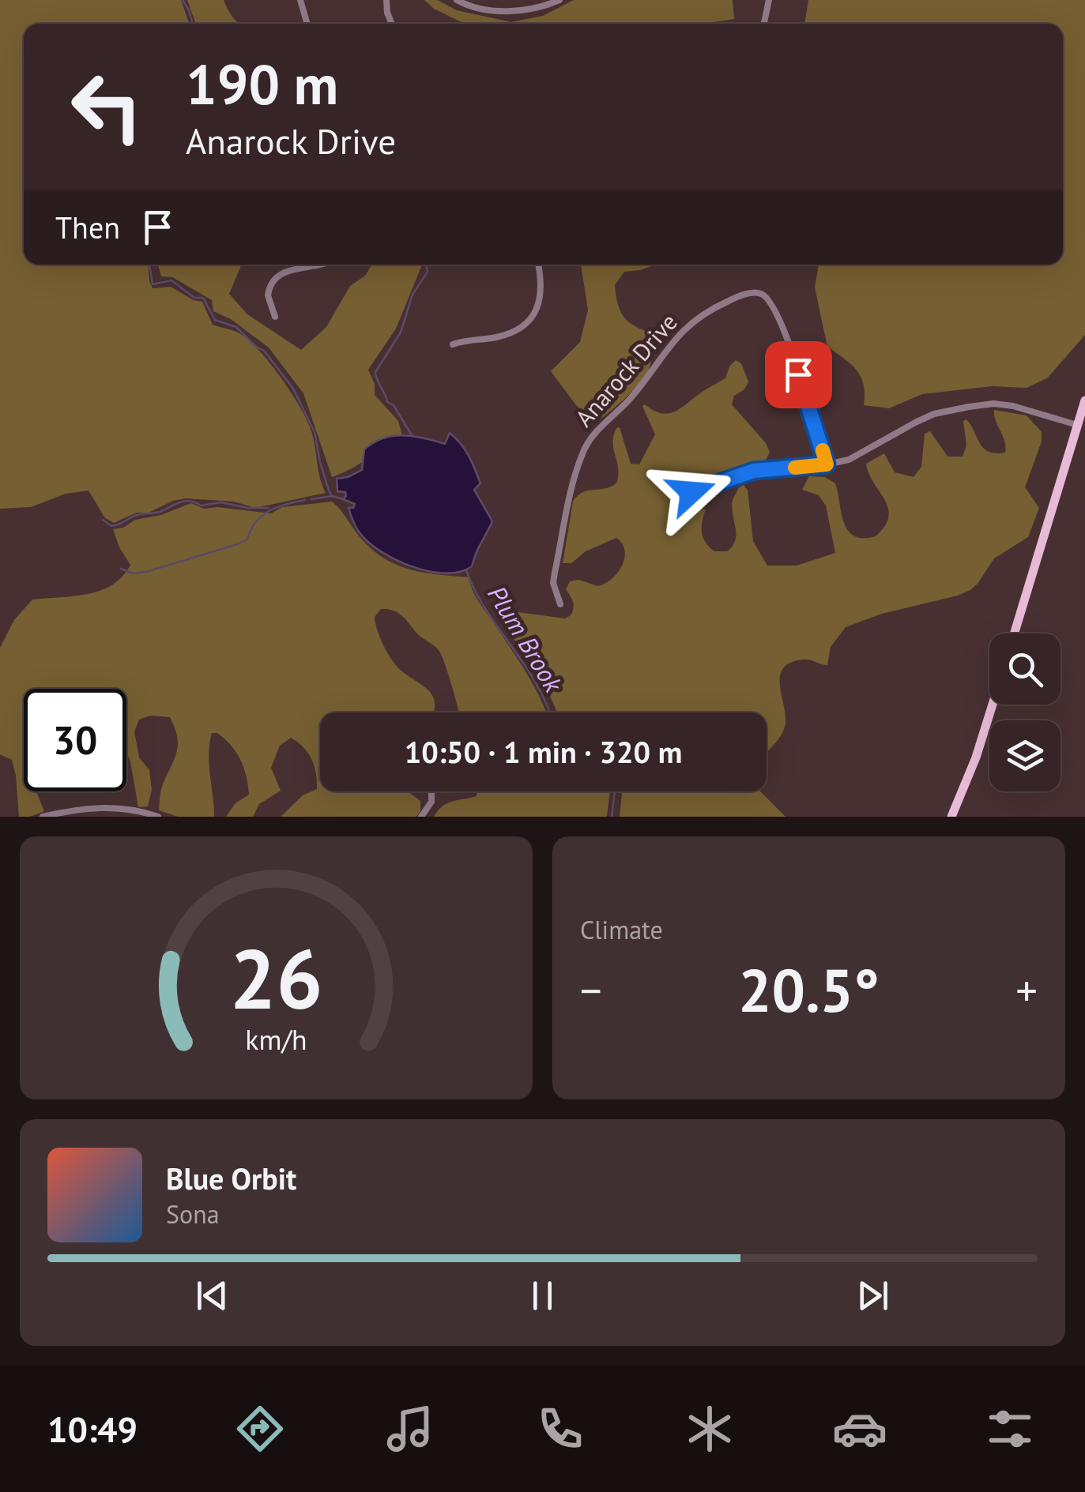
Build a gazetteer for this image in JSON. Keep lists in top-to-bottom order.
{
  "streets": {
    "street": ["Anarock Drive"]
  },
  "water": ["Plum Brook"],
  "page": {
    "turn": ["190 m", "Anarock Drive"],
    "then": "Then",
    "limit": "30",
    "trip": "10:50 · 1 min · 320 m",
    "tile": "Climate",
    "heat": ["−", "20.5°", "+"],
    "song": ["Blue Orbit", "Sona"],
    "tabs": "10:49",
    "gauge": ["26", "km/h"]
  }
}
